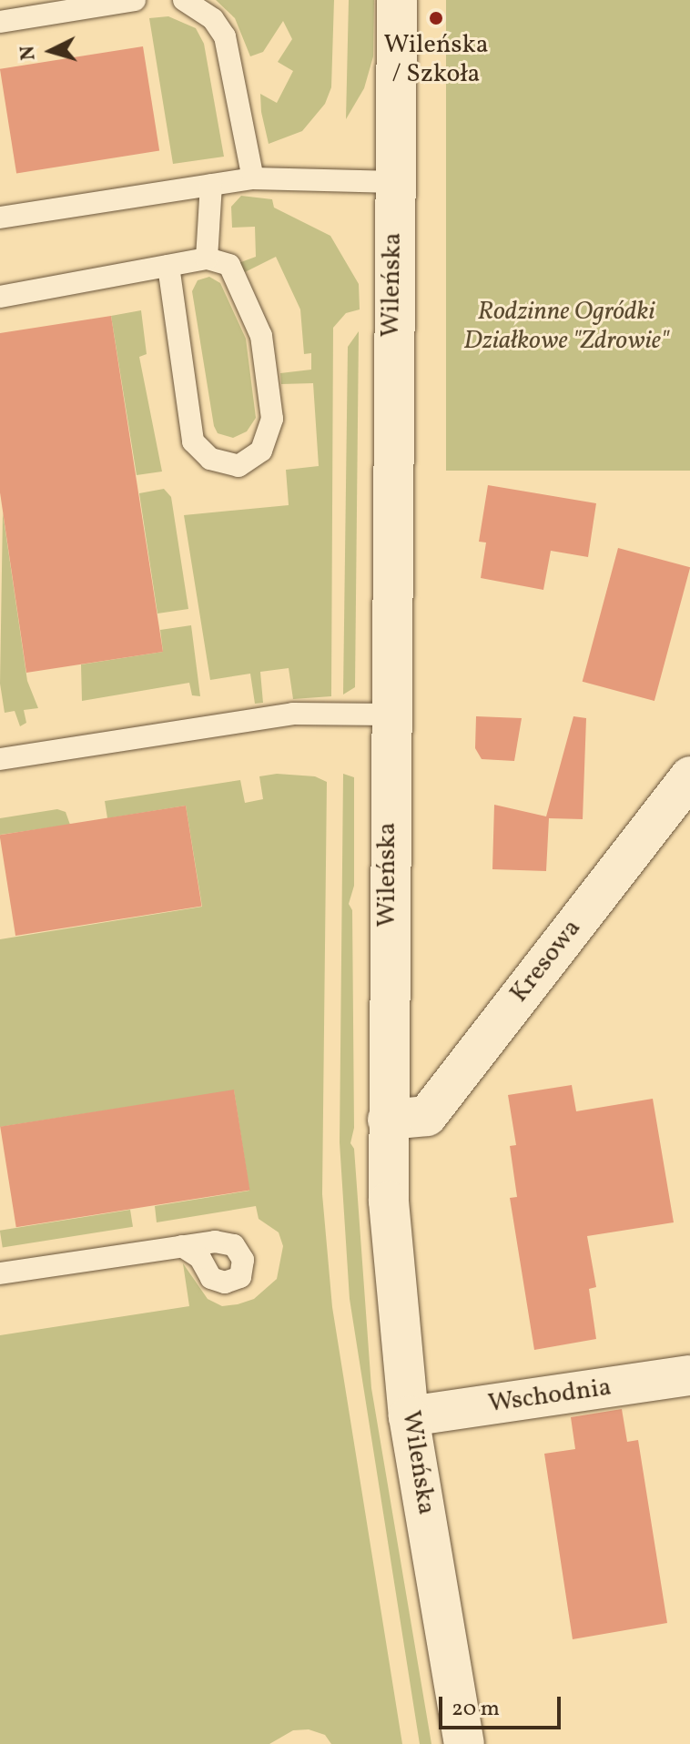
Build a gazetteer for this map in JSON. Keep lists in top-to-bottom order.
{
  "streets": {
    "street": ["Wileńska", "Kresowa", "Wschodnia"]
  },
  "crossings": [
    ["Wileńska", "Kresowa"],
    ["Wileńska", "Wschodnia"]
  ],
  "parks": ["Rodzinne Ogródki Działkowe \"Zdrowie\""],
  "places": ["Wileńska / Szkoła"],
  "scale_bar": "20 m",
  "north": "left"
}
